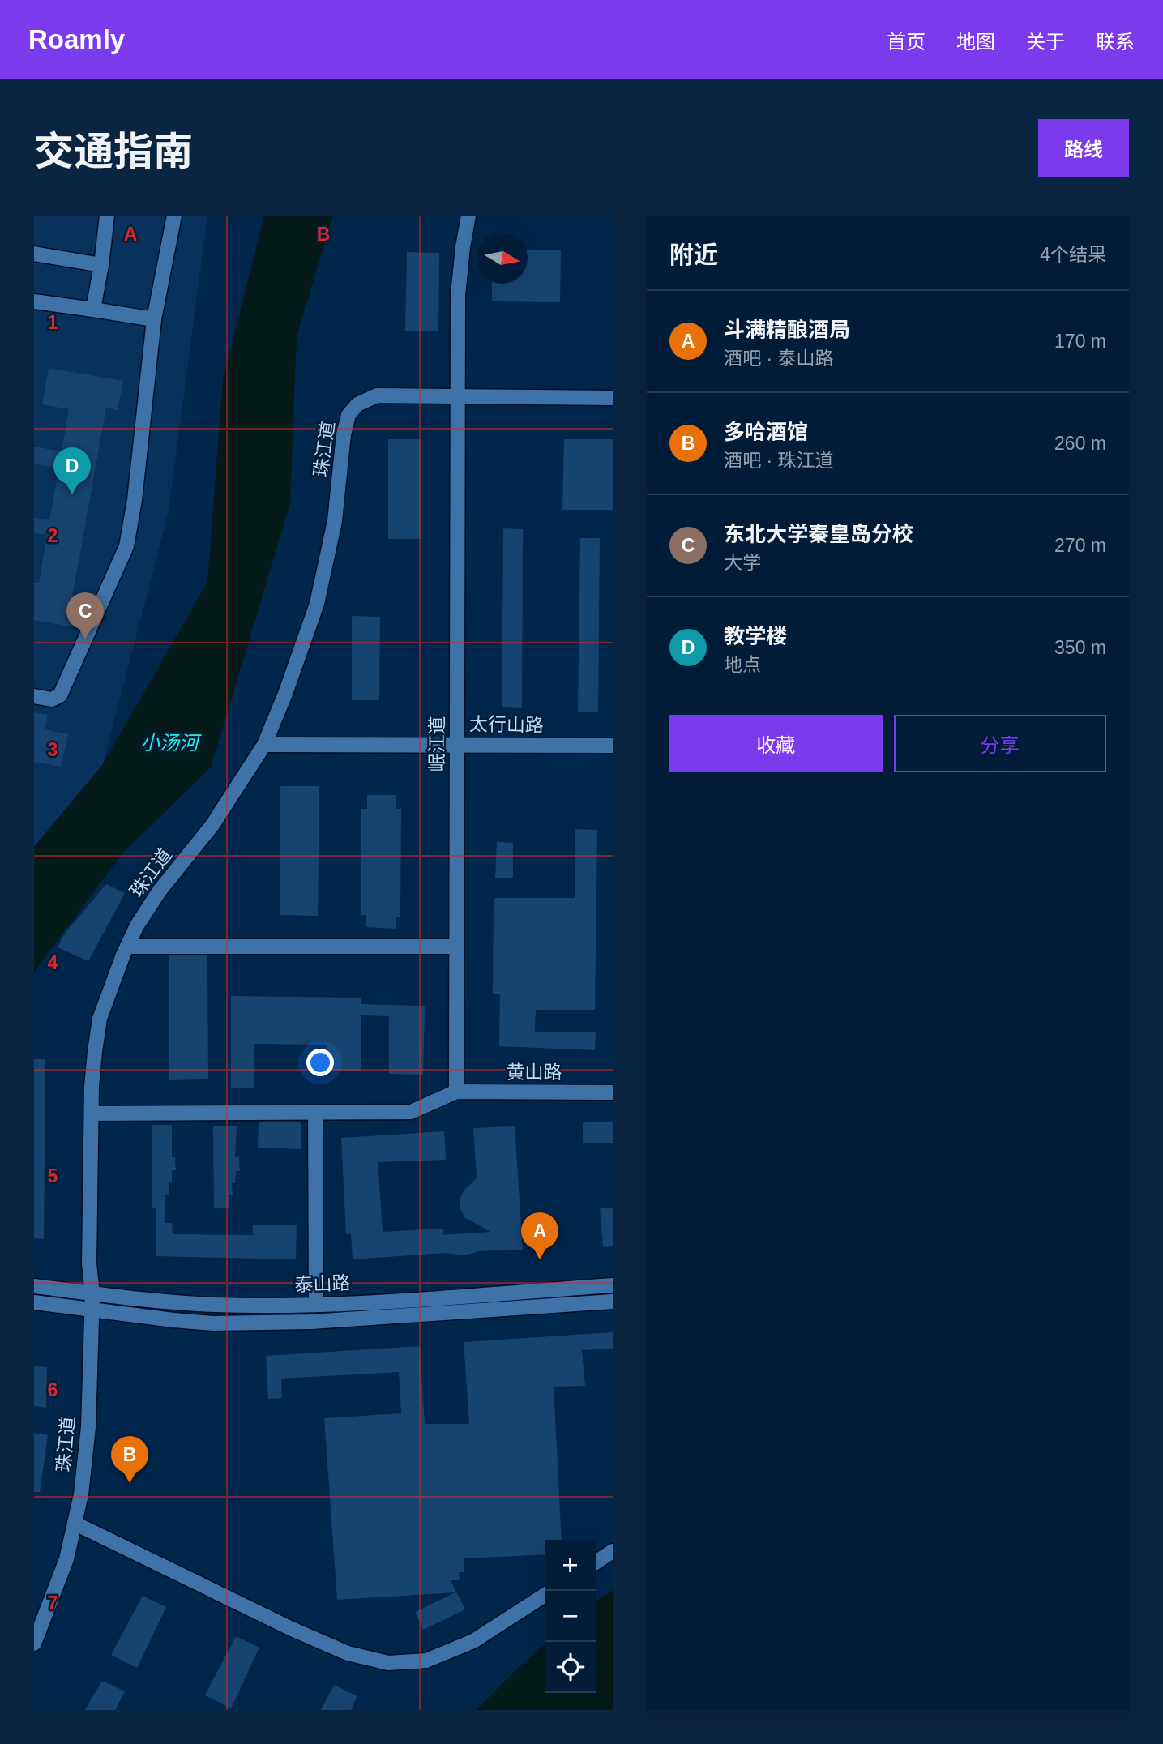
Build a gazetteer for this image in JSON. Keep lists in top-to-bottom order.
{
  "streets": {
    "street": [
      "珠江道",
      "太行山路",
      "岷江道",
      "黄山路",
      "泰山路"
    ]
  },
  "crossings": [
    ["珠江道", "太行山路"],
    ["珠江道", "岷江道"],
    ["珠江道", "泰山路"],
    ["太行山路", "岷江道"],
    ["岷江道", "黄山路"]
  ],
  "water": ["小汤河"],
  "north": "right",
  "page": {
    "header": "Roamly",
    "nav": [
      "首页",
      "地图",
      "关于",
      "联系"
    ],
    "title": "交通指南",
    "buttons": [
      "路线",
      ["收藏", "分享"]
    ],
    "heading": ["附近", "4个结果"],
    "list": [
      {
        "mark": "A",
        "name": "斗满精酿酒局",
        "note": "酒吧 · 泰山路",
        "value": "170 m"
      },
      {
        "mark": "B",
        "name": "多哈酒馆",
        "note": "酒吧 · 珠江道",
        "value": "260 m"
      },
      {
        "mark": "C",
        "name": "东北大学秦皇岛分校",
        "note": "大学",
        "value": "270 m"
      },
      {
        "mark": "D",
        "name": "教学楼",
        "note": "地点",
        "value": "350 m"
      }
    ],
    "pins": [
      "D",
      "C",
      "A",
      "B"
    ],
    "map_buttons": ["+", "−"]
  },
  "grid": {
    "columns": ["A", "B"],
    "rows": [
      "1",
      "2",
      "3",
      "4",
      "5",
      "6",
      "7"
    ]
  }
}
